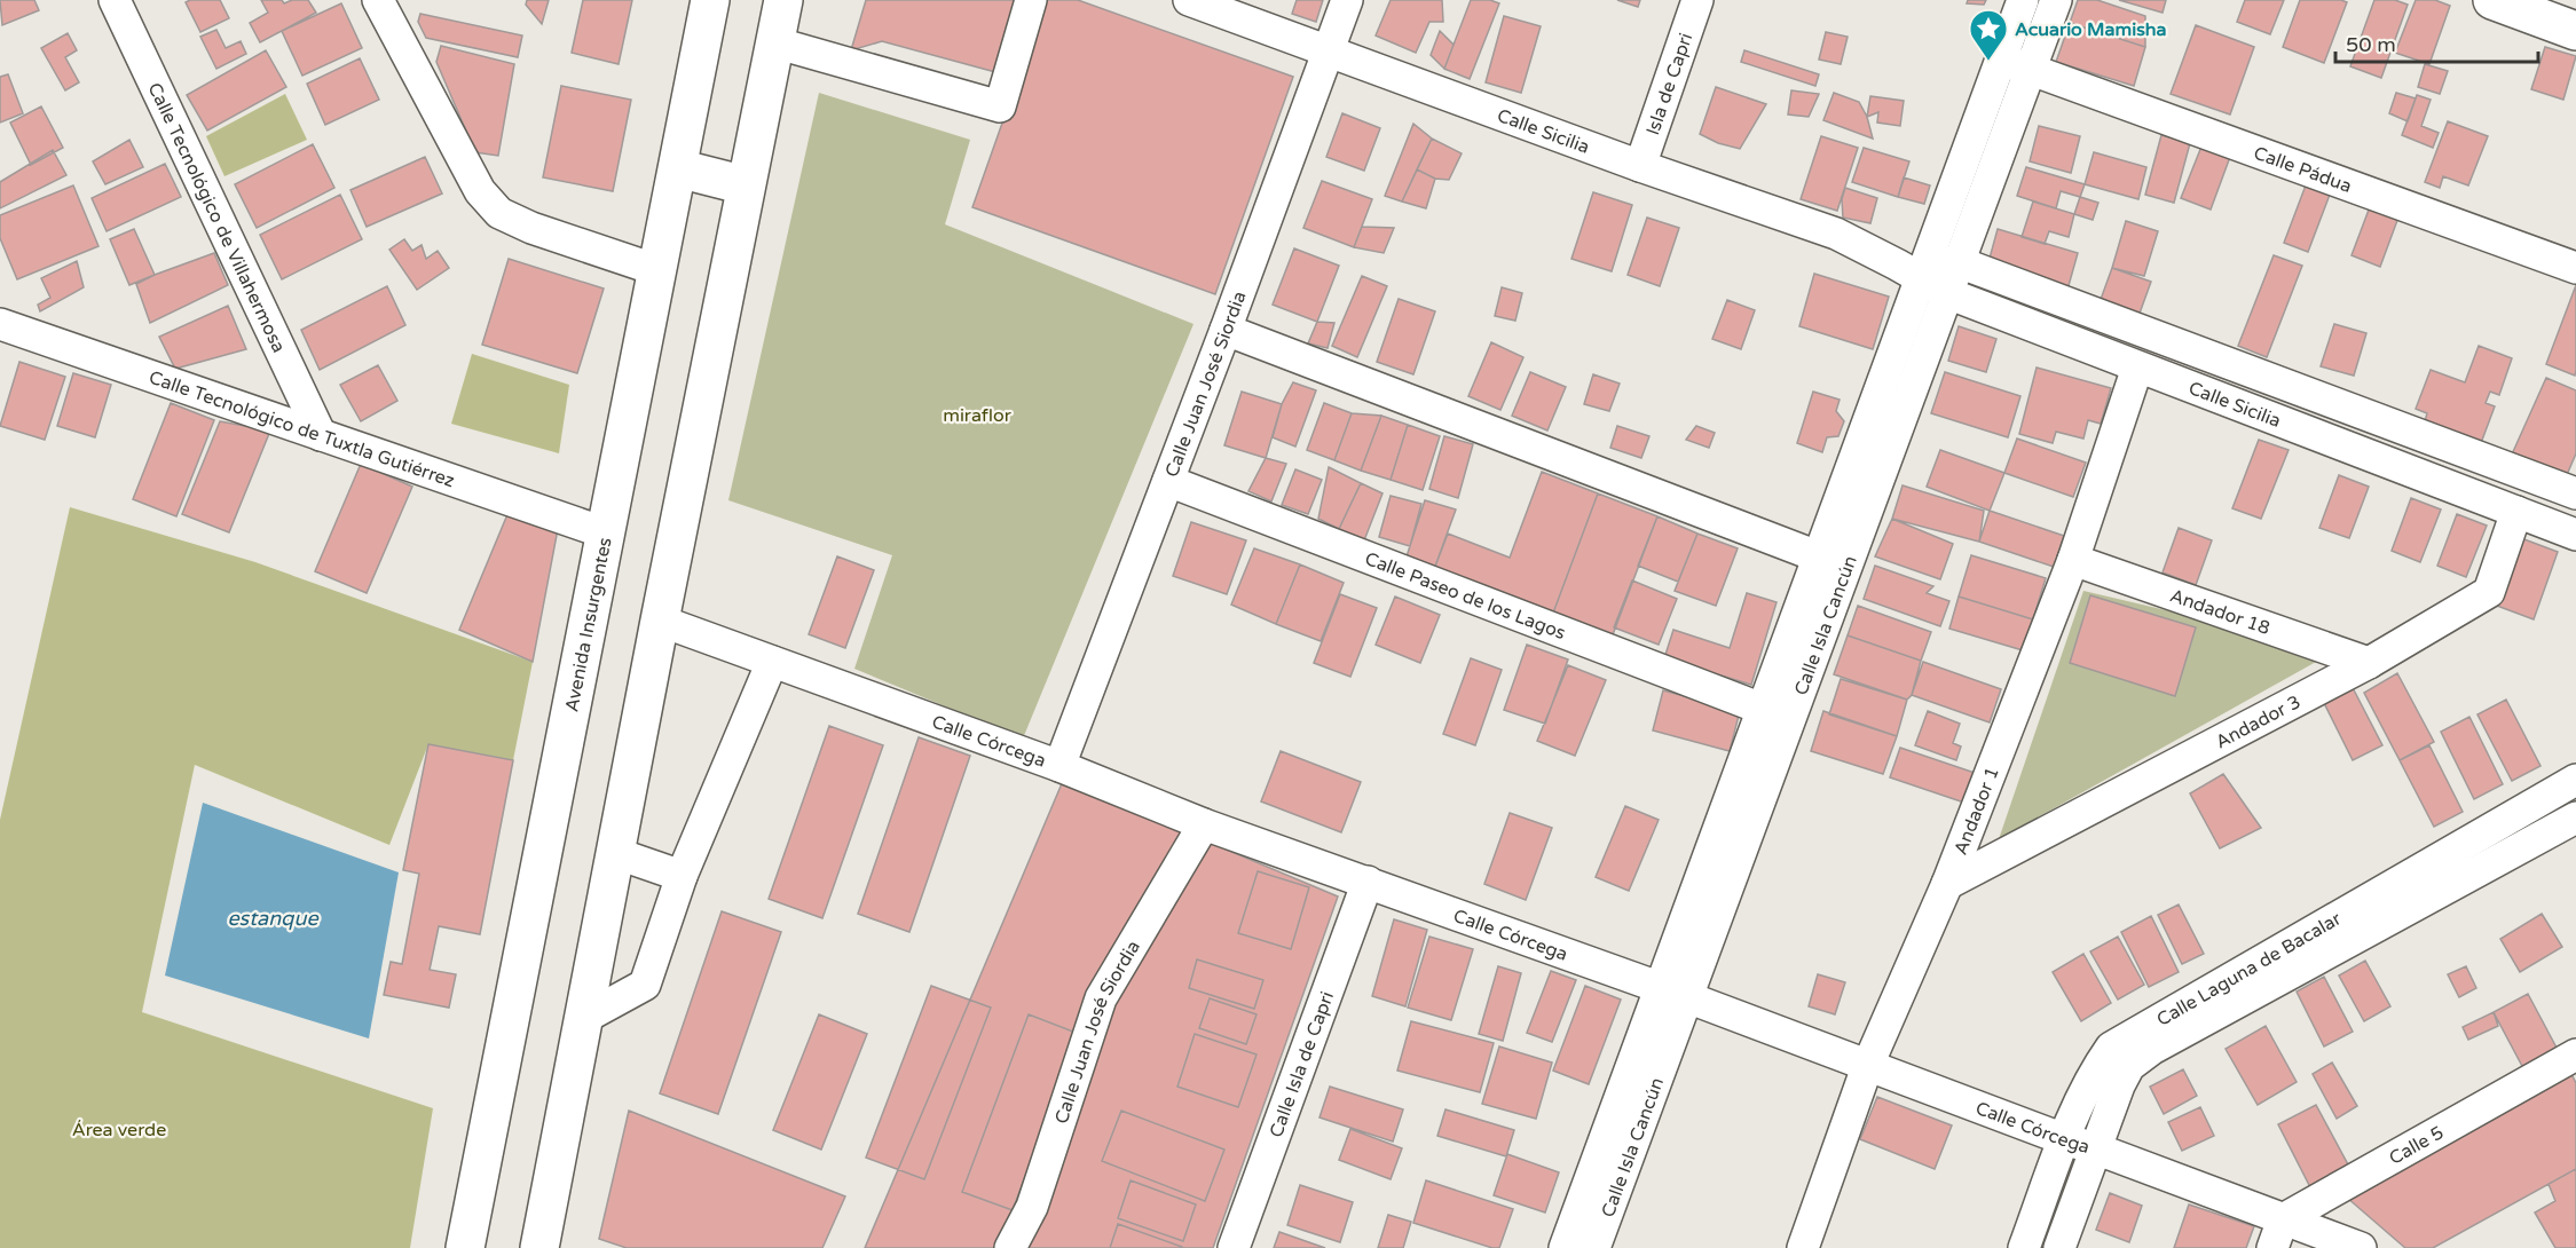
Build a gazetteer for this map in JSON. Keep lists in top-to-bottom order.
{
  "streets": {
    "main road": ["Avenida Insurgentes"],
    "street": [
      "Isla de Capri",
      "Calle Sicilia",
      "Calle Pádua",
      "Calle Tecnológico de Villahermosa",
      "Calle Juan José Siordia",
      "Calle Tecnológico de Tuxtla Gutiérrez",
      "Calle Paseo de los Lagos",
      "Andador 18",
      "Calle Isla Cancún",
      "Andador 3",
      "Calle Córcega",
      "Andador 1",
      "Calle Laguna de Bacalar",
      "Calle Isla de Capri",
      "Calle 5"
    ]
  },
  "crossings": [
    ["Isla de Capri", "Calle Sicilia"],
    ["Calle Sicilia", "Calle Juan José Siordia"],
    ["Calle Sicilia", "Calle Isla Cancún"],
    ["Calle Sicilia", "Andador 3"],
    ["Calle Sicilia", "Andador 1"],
    ["Calle Pádua", "Calle Isla Cancún"],
    ["Calle Tecnológico de Villahermosa", "Calle Tecnológico de Tuxtla Gutiérrez"],
    ["Calle Juan José Siordia", "Calle Paseo de los Lagos"],
    ["Calle Juan José Siordia", "Calle Córcega"],
    ["Calle Tecnológico de Tuxtla Gutiérrez", "Avenida Insurgentes"],
    ["Calle Paseo de los Lagos", "Calle Isla Cancún"],
    ["Andador 18", "Andador 3"],
    ["Andador 18", "Andador 1"],
    ["Calle Isla Cancún", "Calle Córcega"],
    ["Andador 3", "Andador 1"],
    ["Calle Córcega", "Andador 1"],
    ["Calle Córcega", "Calle Laguna de Bacalar"],
    ["Calle Córcega", "Calle Isla de Capri"],
    ["Calle Córcega", "Calle 5"]
  ],
  "water": ["estanque"],
  "parks": ["miraflor", "Área verde"],
  "places": {
    "place": ["Acuario Mamisha"]
  },
  "scale_bar": "50 m"
}
